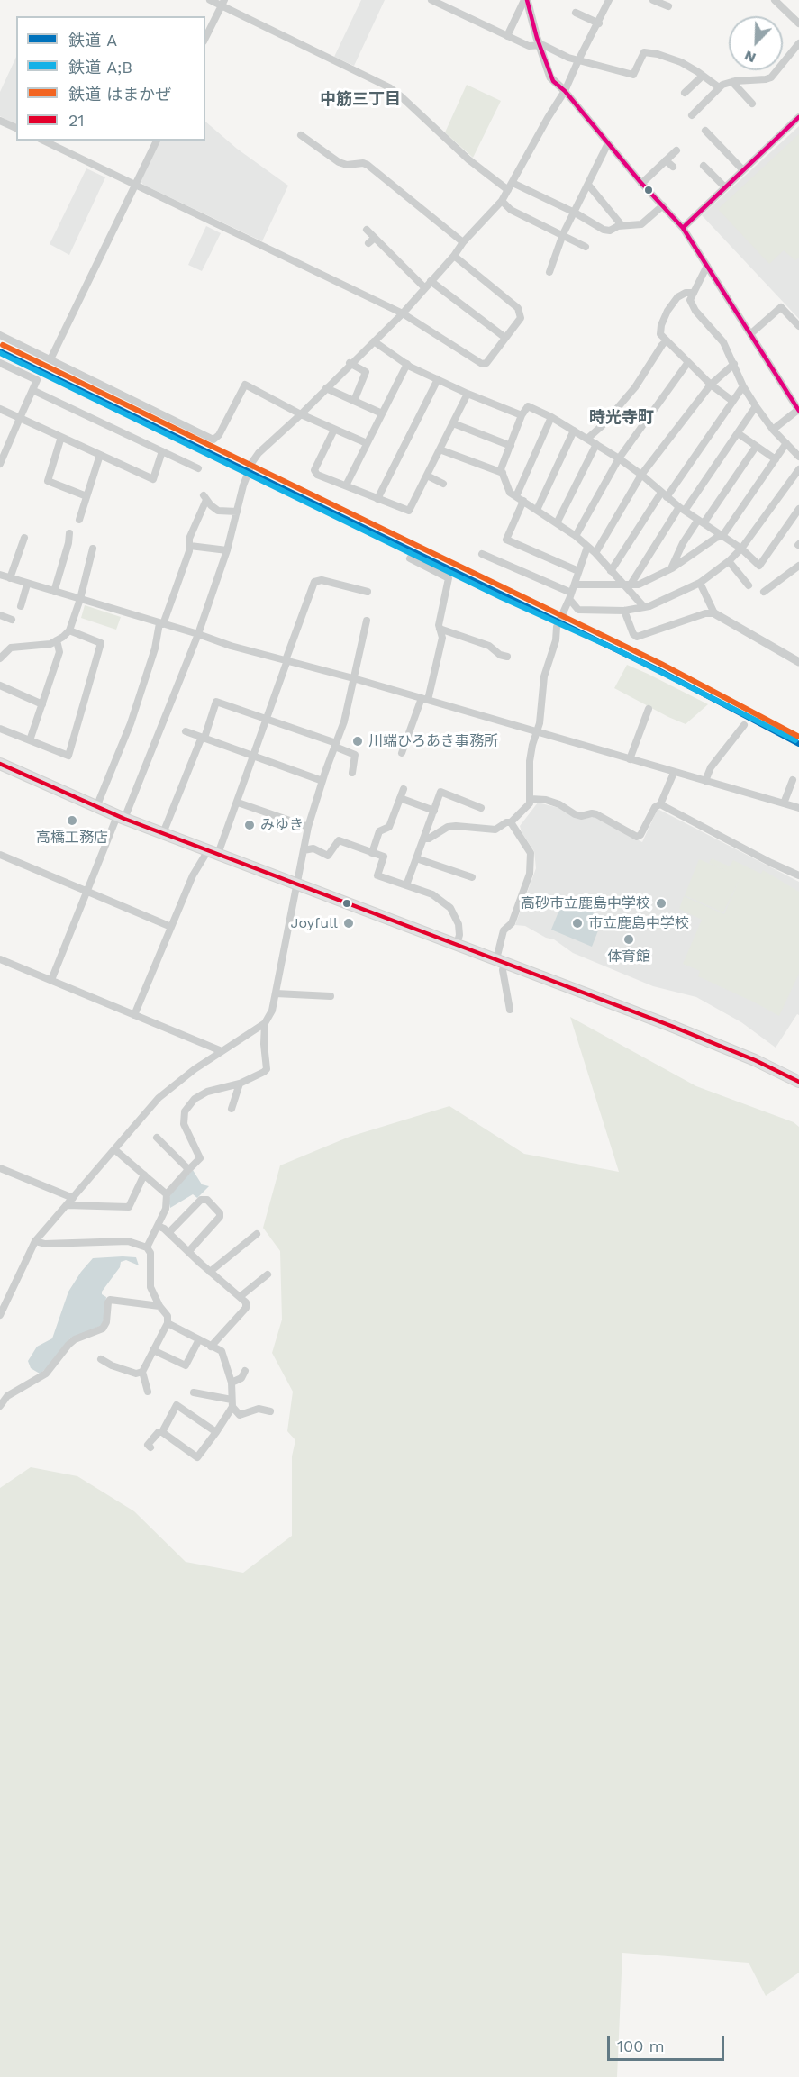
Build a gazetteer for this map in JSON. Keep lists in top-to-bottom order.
{
  "districts": ["中筋三丁目", "時光寺町"],
  "places": [
    "川端ひろあき事務所",
    "高橋工務店",
    "みゆき",
    "高砂市立鹿島中学校",
    "Joyfull",
    "市立鹿島中学校",
    "体育館"
  ],
  "lines": [
    "rail line はまかぜ",
    "rail line A",
    "rail line A;B",
    "transit line 21"
  ],
  "legend": [
    "鉄道 A",
    "鉄道 A;B",
    "鉄道 はまかぜ",
    "21"
  ],
  "scale_bar": "100 m",
  "north": "bottom left"
}
